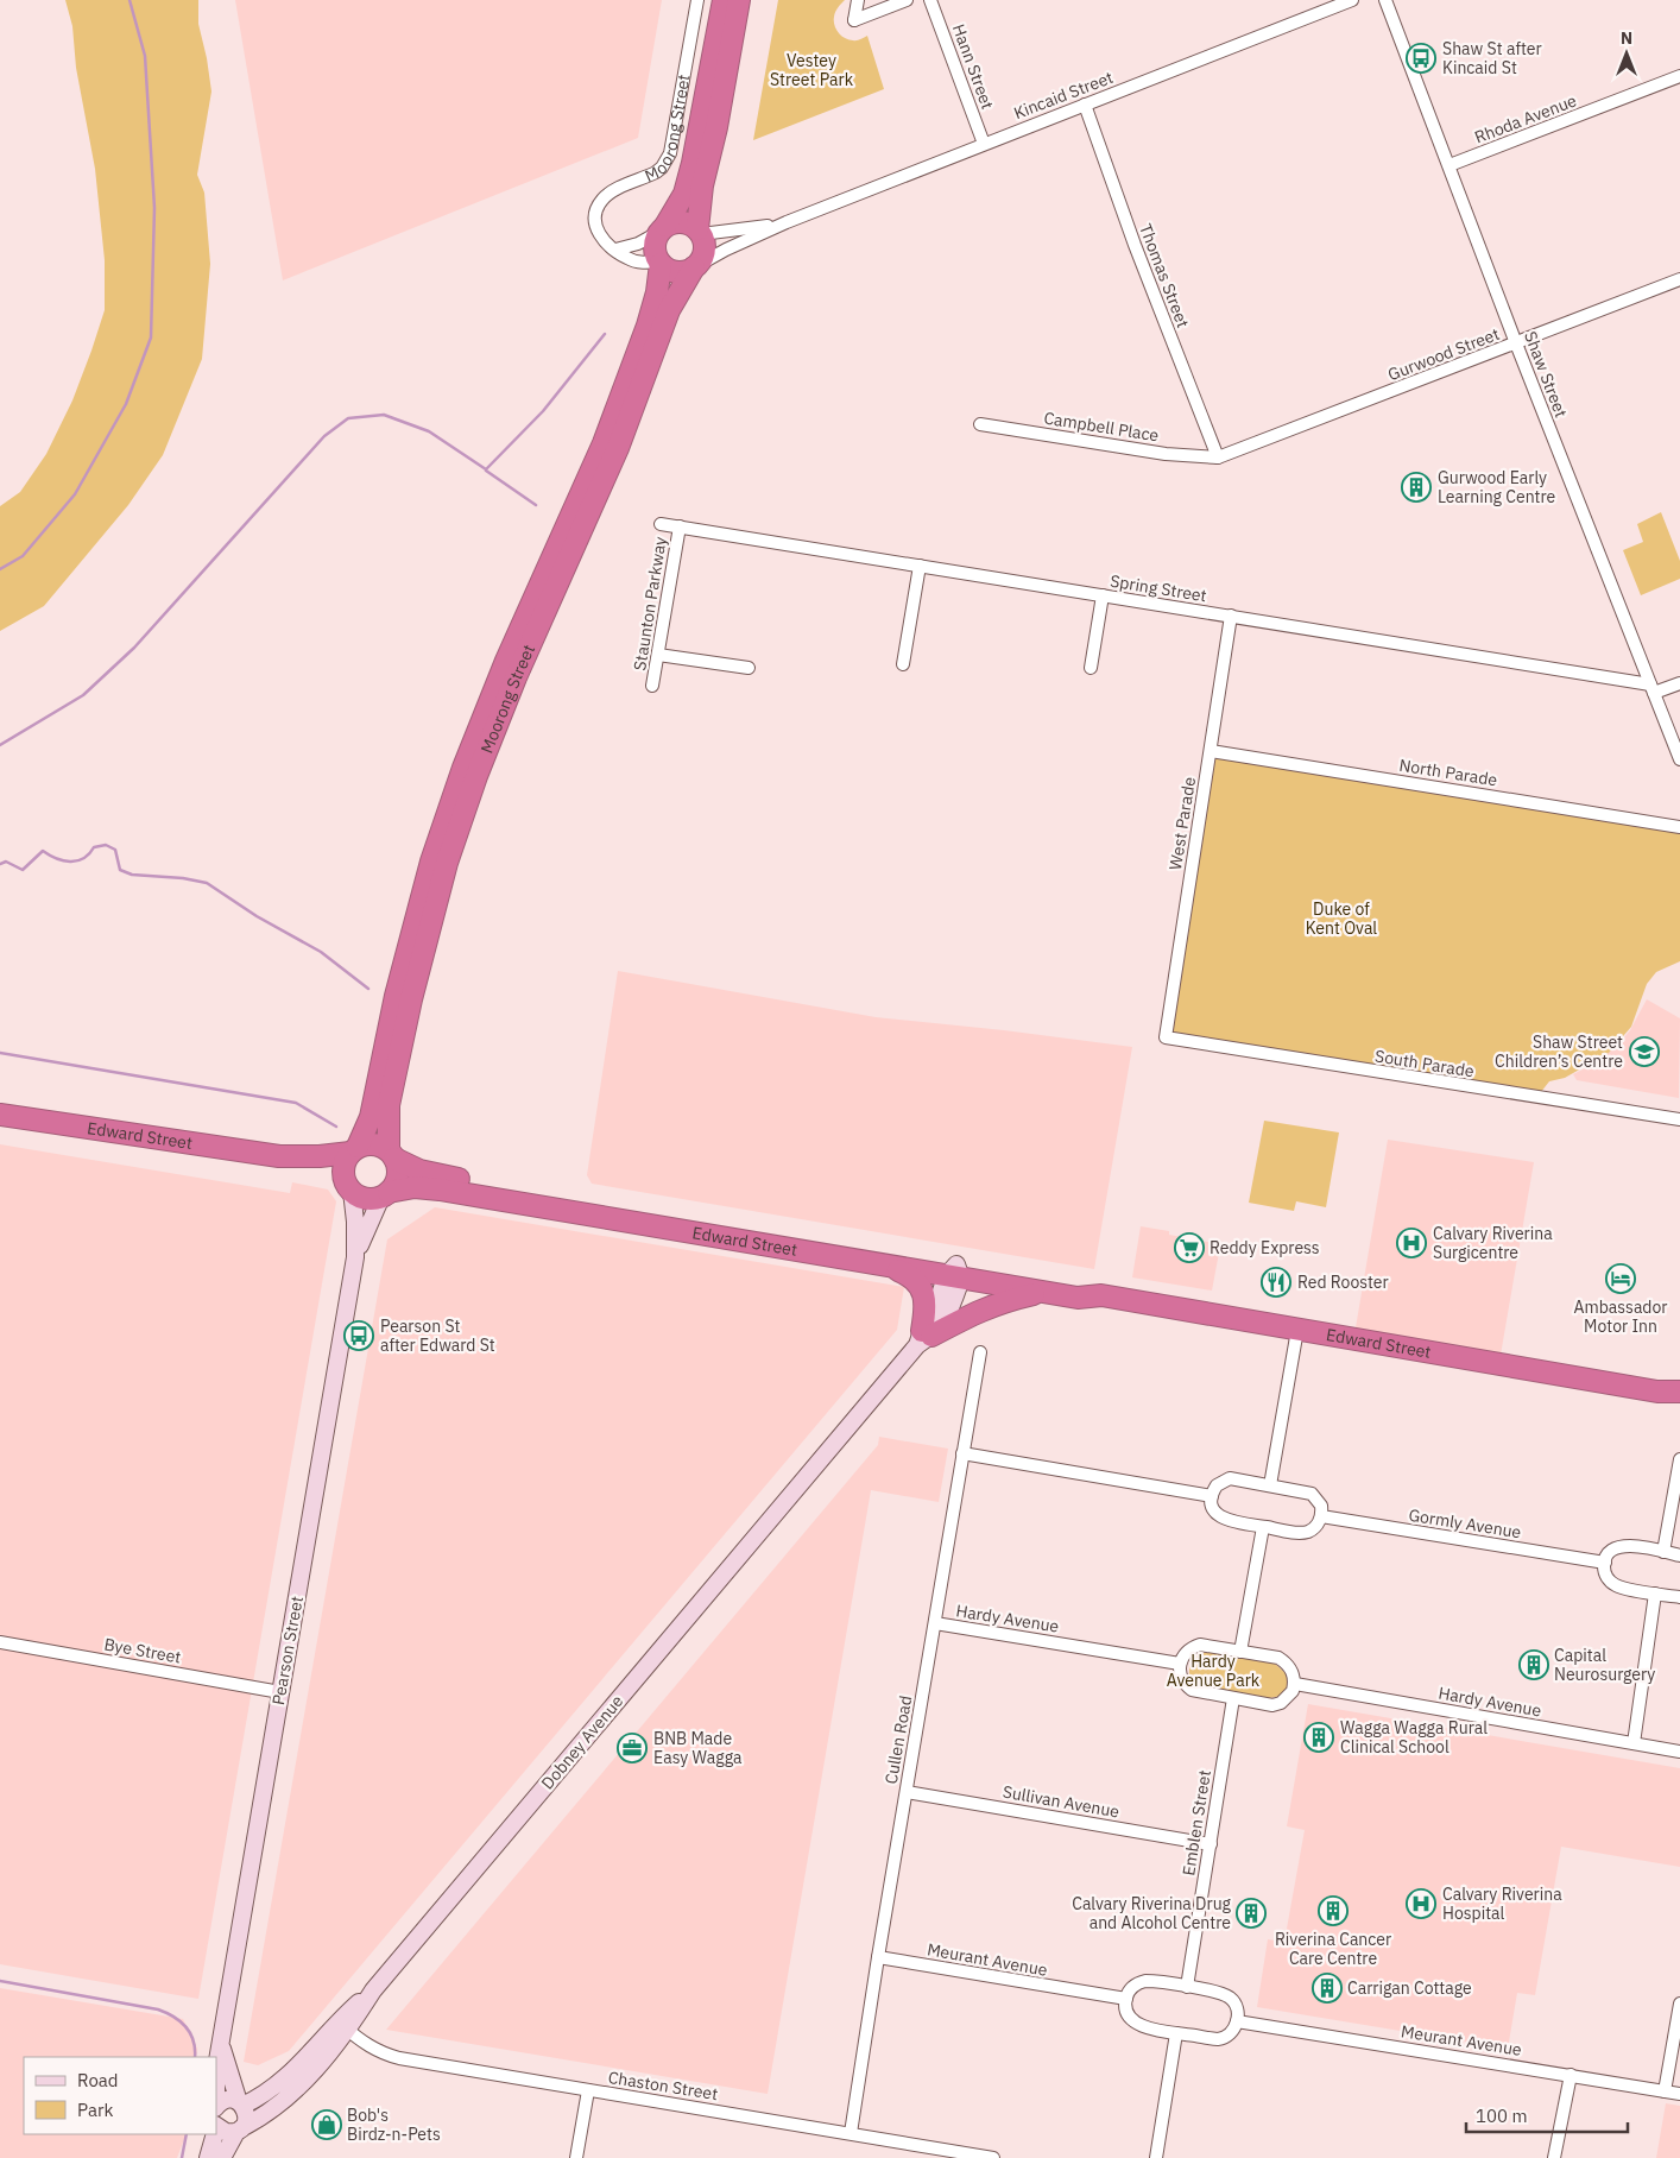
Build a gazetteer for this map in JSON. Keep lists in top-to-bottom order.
{
  "streets": {
    "highway": ["Moorong Street", "Edward Street"],
    "street": [
      "Hann Street",
      "Kincaid Street",
      "Rhoda Avenue",
      "Thomas Street",
      "Gurwood Street",
      "Shaw Street",
      "Campbell Place",
      "Spring Street",
      "Staunton Parkway",
      "North Parade",
      "West Parade",
      "South Parade",
      "Gormly Avenue",
      "Hardy Avenue",
      "Bye Street",
      "Pearson Street",
      "Cullen Road",
      "Dobney Avenue",
      "Sullivan Avenue",
      "Emblen Street",
      "Meurant Avenue",
      "Chaston Street"
    ]
  },
  "crossings": [
    ["Hann Street", "Kincaid Street"],
    ["Kincaid Street", "Moorong Street"],
    ["Kincaid Street", "Thomas Street"],
    ["Rhoda Avenue", "Shaw Street"],
    ["Moorong Street", "Edward Street"],
    ["Moorong Street", "Pearson Street"],
    ["Thomas Street", "Gurwood Street"],
    ["Thomas Street", "Campbell Place"],
    ["Gurwood Street", "Shaw Street"],
    ["Gurwood Street", "Campbell Place"],
    ["Shaw Street", "Spring Street"],
    ["Spring Street", "Staunton Parkway"],
    ["Spring Street", "West Parade"],
    ["North Parade", "West Parade"],
    ["West Parade", "South Parade"],
    ["Edward Street", "Pearson Street"],
    ["Edward Street", "Dobney Avenue"],
    ["Hardy Avenue", "Cullen Road"],
    ["Bye Street", "Pearson Street"],
    ["Pearson Street", "Dobney Avenue"],
    ["Cullen Road", "Sullivan Avenue"],
    ["Cullen Road", "Meurant Avenue"],
    ["Cullen Road", "Chaston Street"],
    ["Dobney Avenue", "Chaston Street"],
    ["Sullivan Avenue", "Emblen Street"]
  ],
  "parks": ["Vestey Street Park", "Duke of Kent Oval", "Hardy Avenue Park"],
  "places": {
    "bus stop": ["Shaw St after Kincaid St", "Pearson St after Edward St"],
    "building": [
      "Gurwood Early Learning Centre",
      "Capital Neurosurgery",
      "Wagga Wagga Rural Clinical School",
      "Riverina Cancer Care Centre",
      "Calvary Riverina Drug and Alcohol Centre",
      "Carrigan Cottage"
    ],
    "school or university": ["Shaw Street Children’s Centre"],
    "hospital": ["Calvary Riverina Surgicentre", "Calvary Riverina Hospital"],
    "supermarket": ["Reddy Express"],
    "hotel": ["Ambassador Motor Inn"],
    "restaurant": ["Red Rooster"],
    "office": ["BNB Made Easy Wagga"],
    "shop": ["Bob's Birdz-n-Pets"]
  },
  "legend": ["Road", "Park"],
  "scale_bar": "100 m",
  "north": "top"
}
